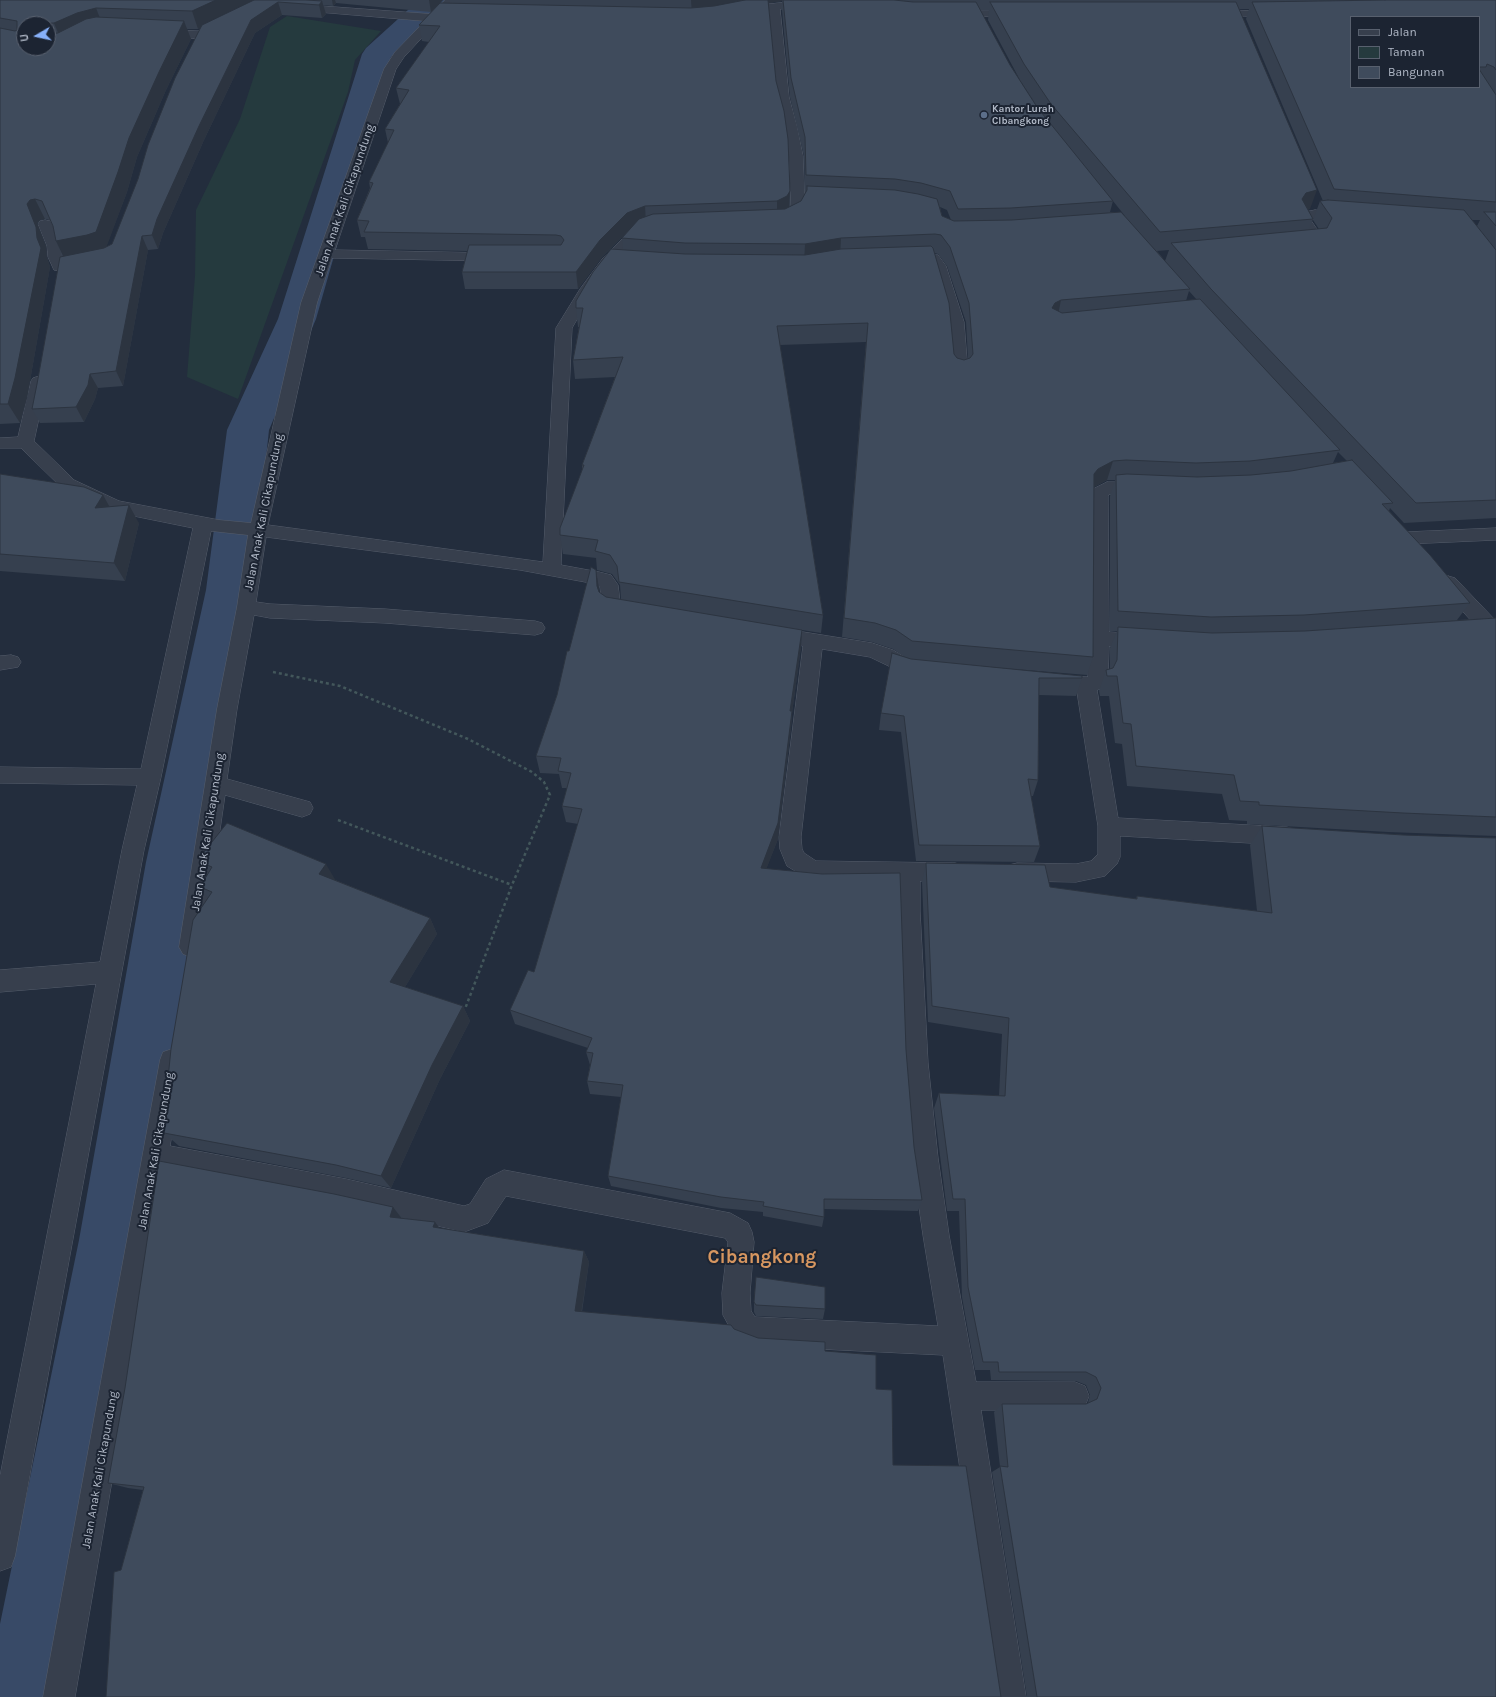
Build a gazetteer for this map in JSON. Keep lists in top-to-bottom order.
{
  "streets": {
    "street": ["Jalan Anak Kali Cikapundung"]
  },
  "districts": ["Cibangkong"],
  "places": ["Kantor Lurah CIbangkong"],
  "legend": ["Jalan", "Taman", "Bangunan"],
  "north": "left"
}
